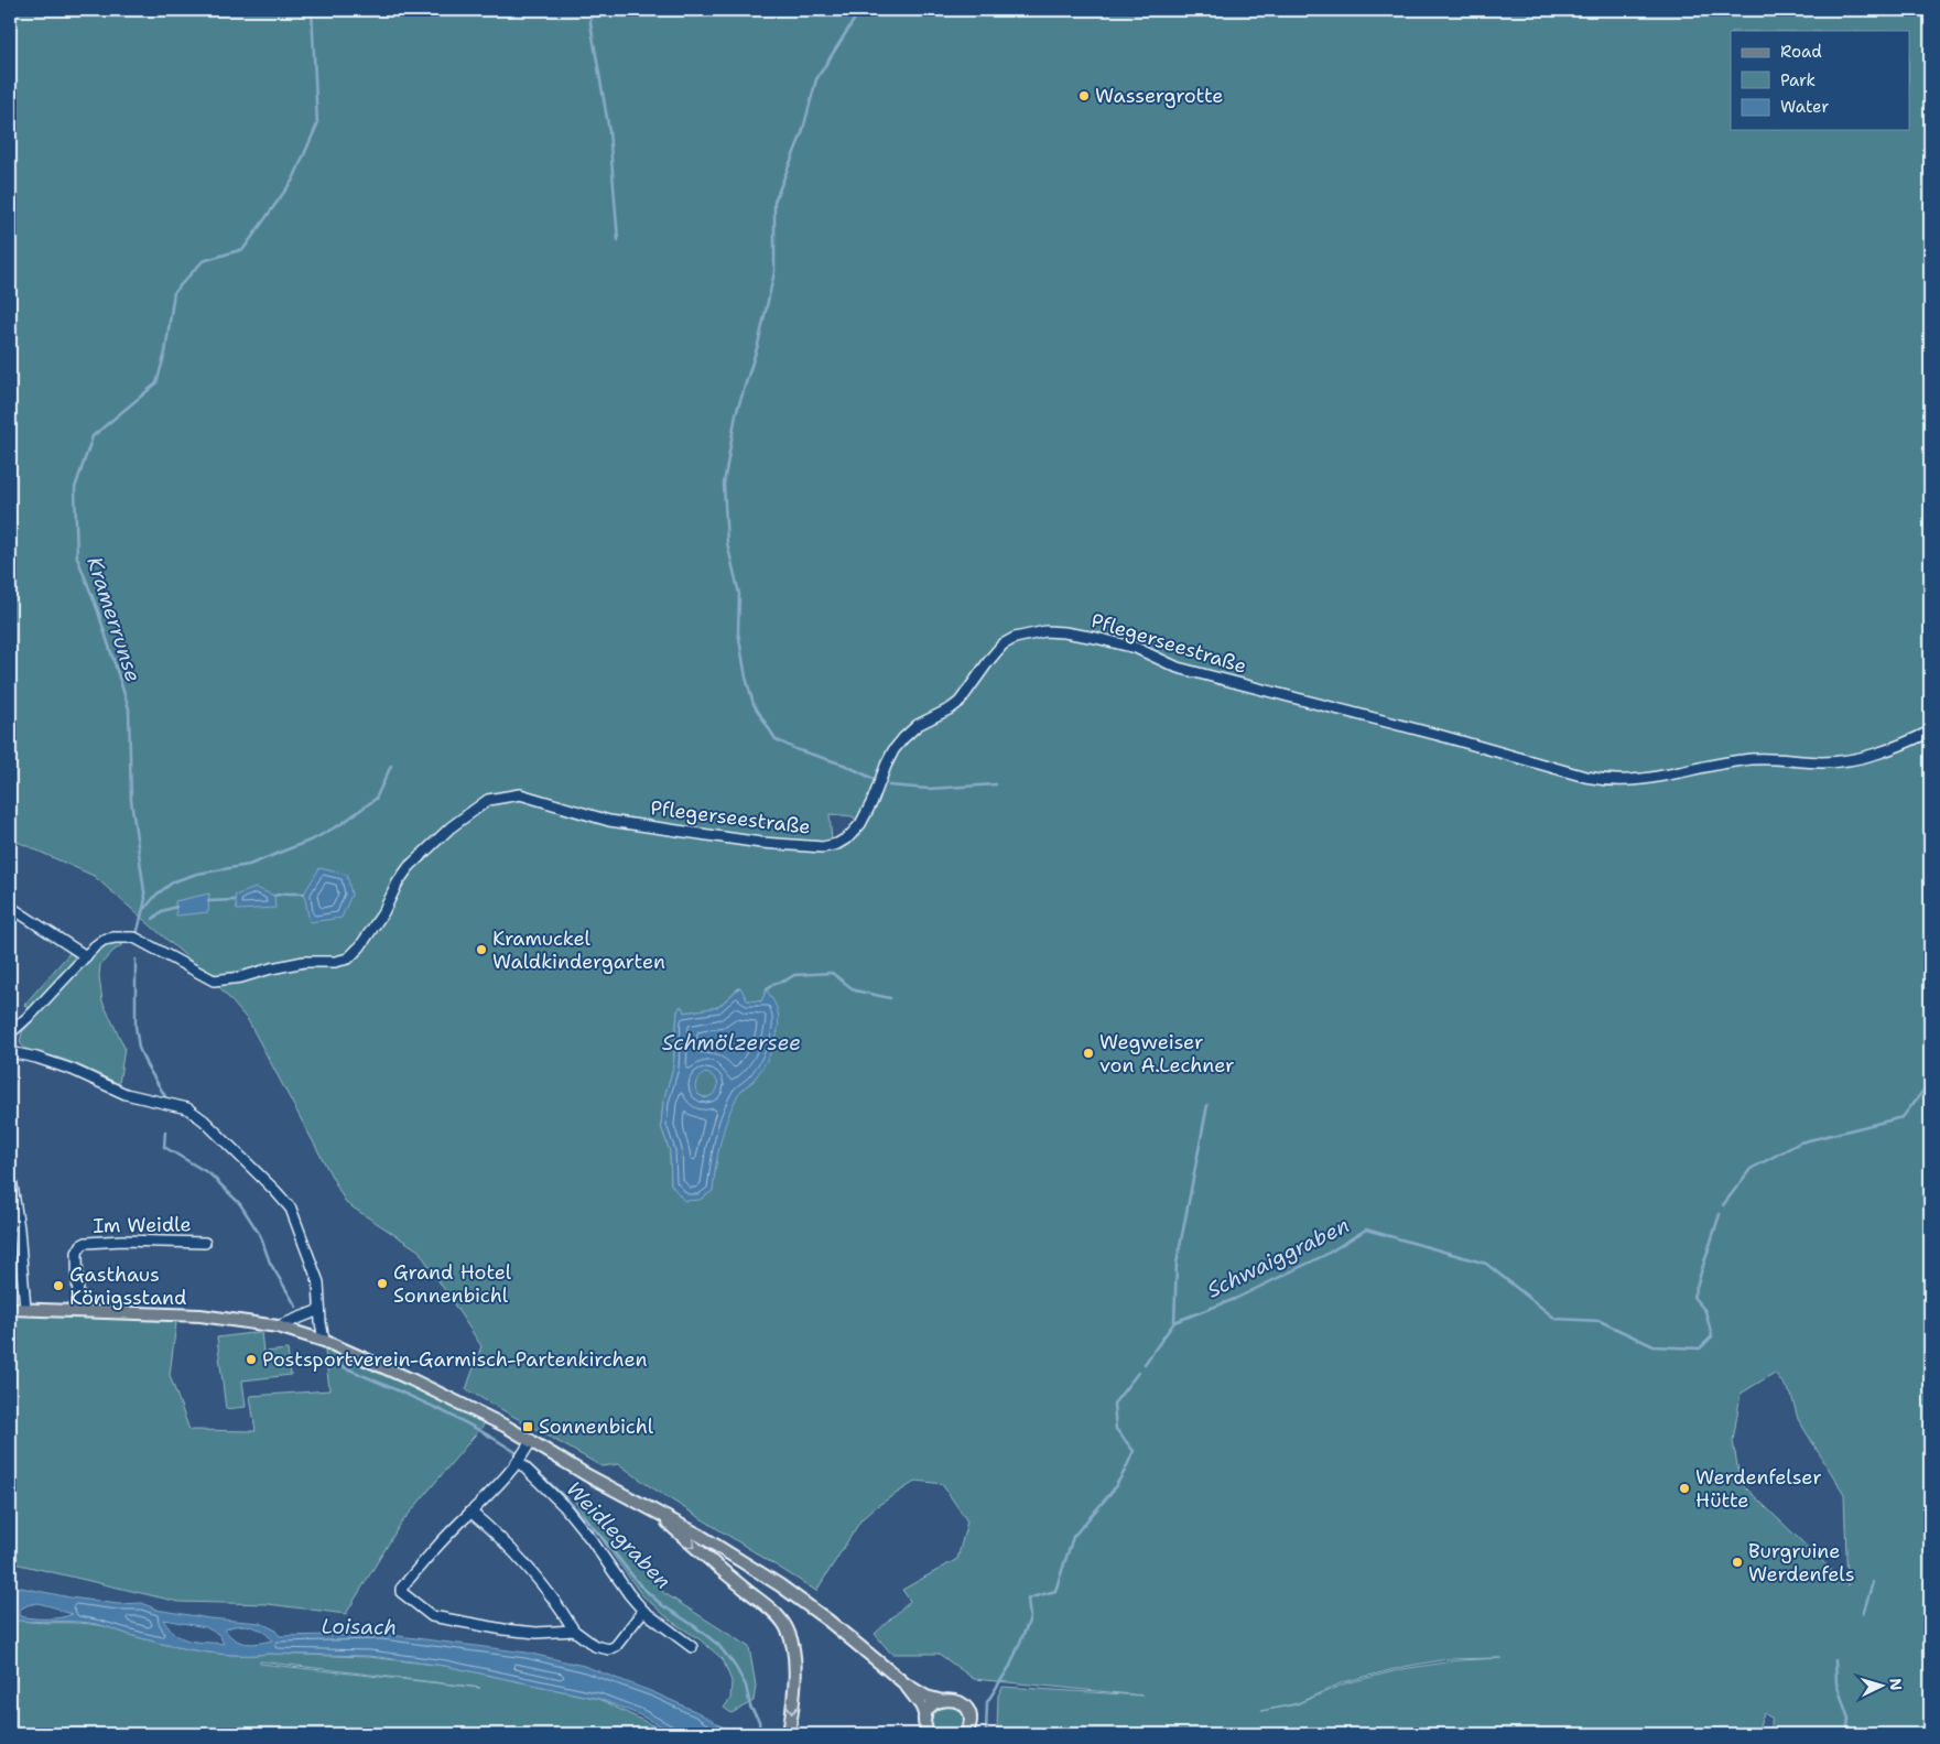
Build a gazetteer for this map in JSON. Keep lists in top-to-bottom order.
{
  "streets": {
    "street": ["Pflegerseestraße", "Im Weidle"]
  },
  "water": [
    "Kramerrunse",
    "Schmölzersee",
    "Schwaiggraben",
    "Weidlegraben",
    "Loisach"
  ],
  "places": {
    "other": [
      "Wassergrotte",
      "Kramuckel Waldkindergarten",
      "Wegweiser von A.Lechner",
      "Grand Hotel Sonnenbichl",
      "Gasthaus Königsstand",
      "Postsportverein-Garmisch-Partenkirchen",
      "Werdenfelser Hütte",
      "Burgruine Werdenfels"
    ],
    "transit": ["Sonnenbichl"]
  },
  "legend": ["Road", "Park", "Water"],
  "north": "right"
}
